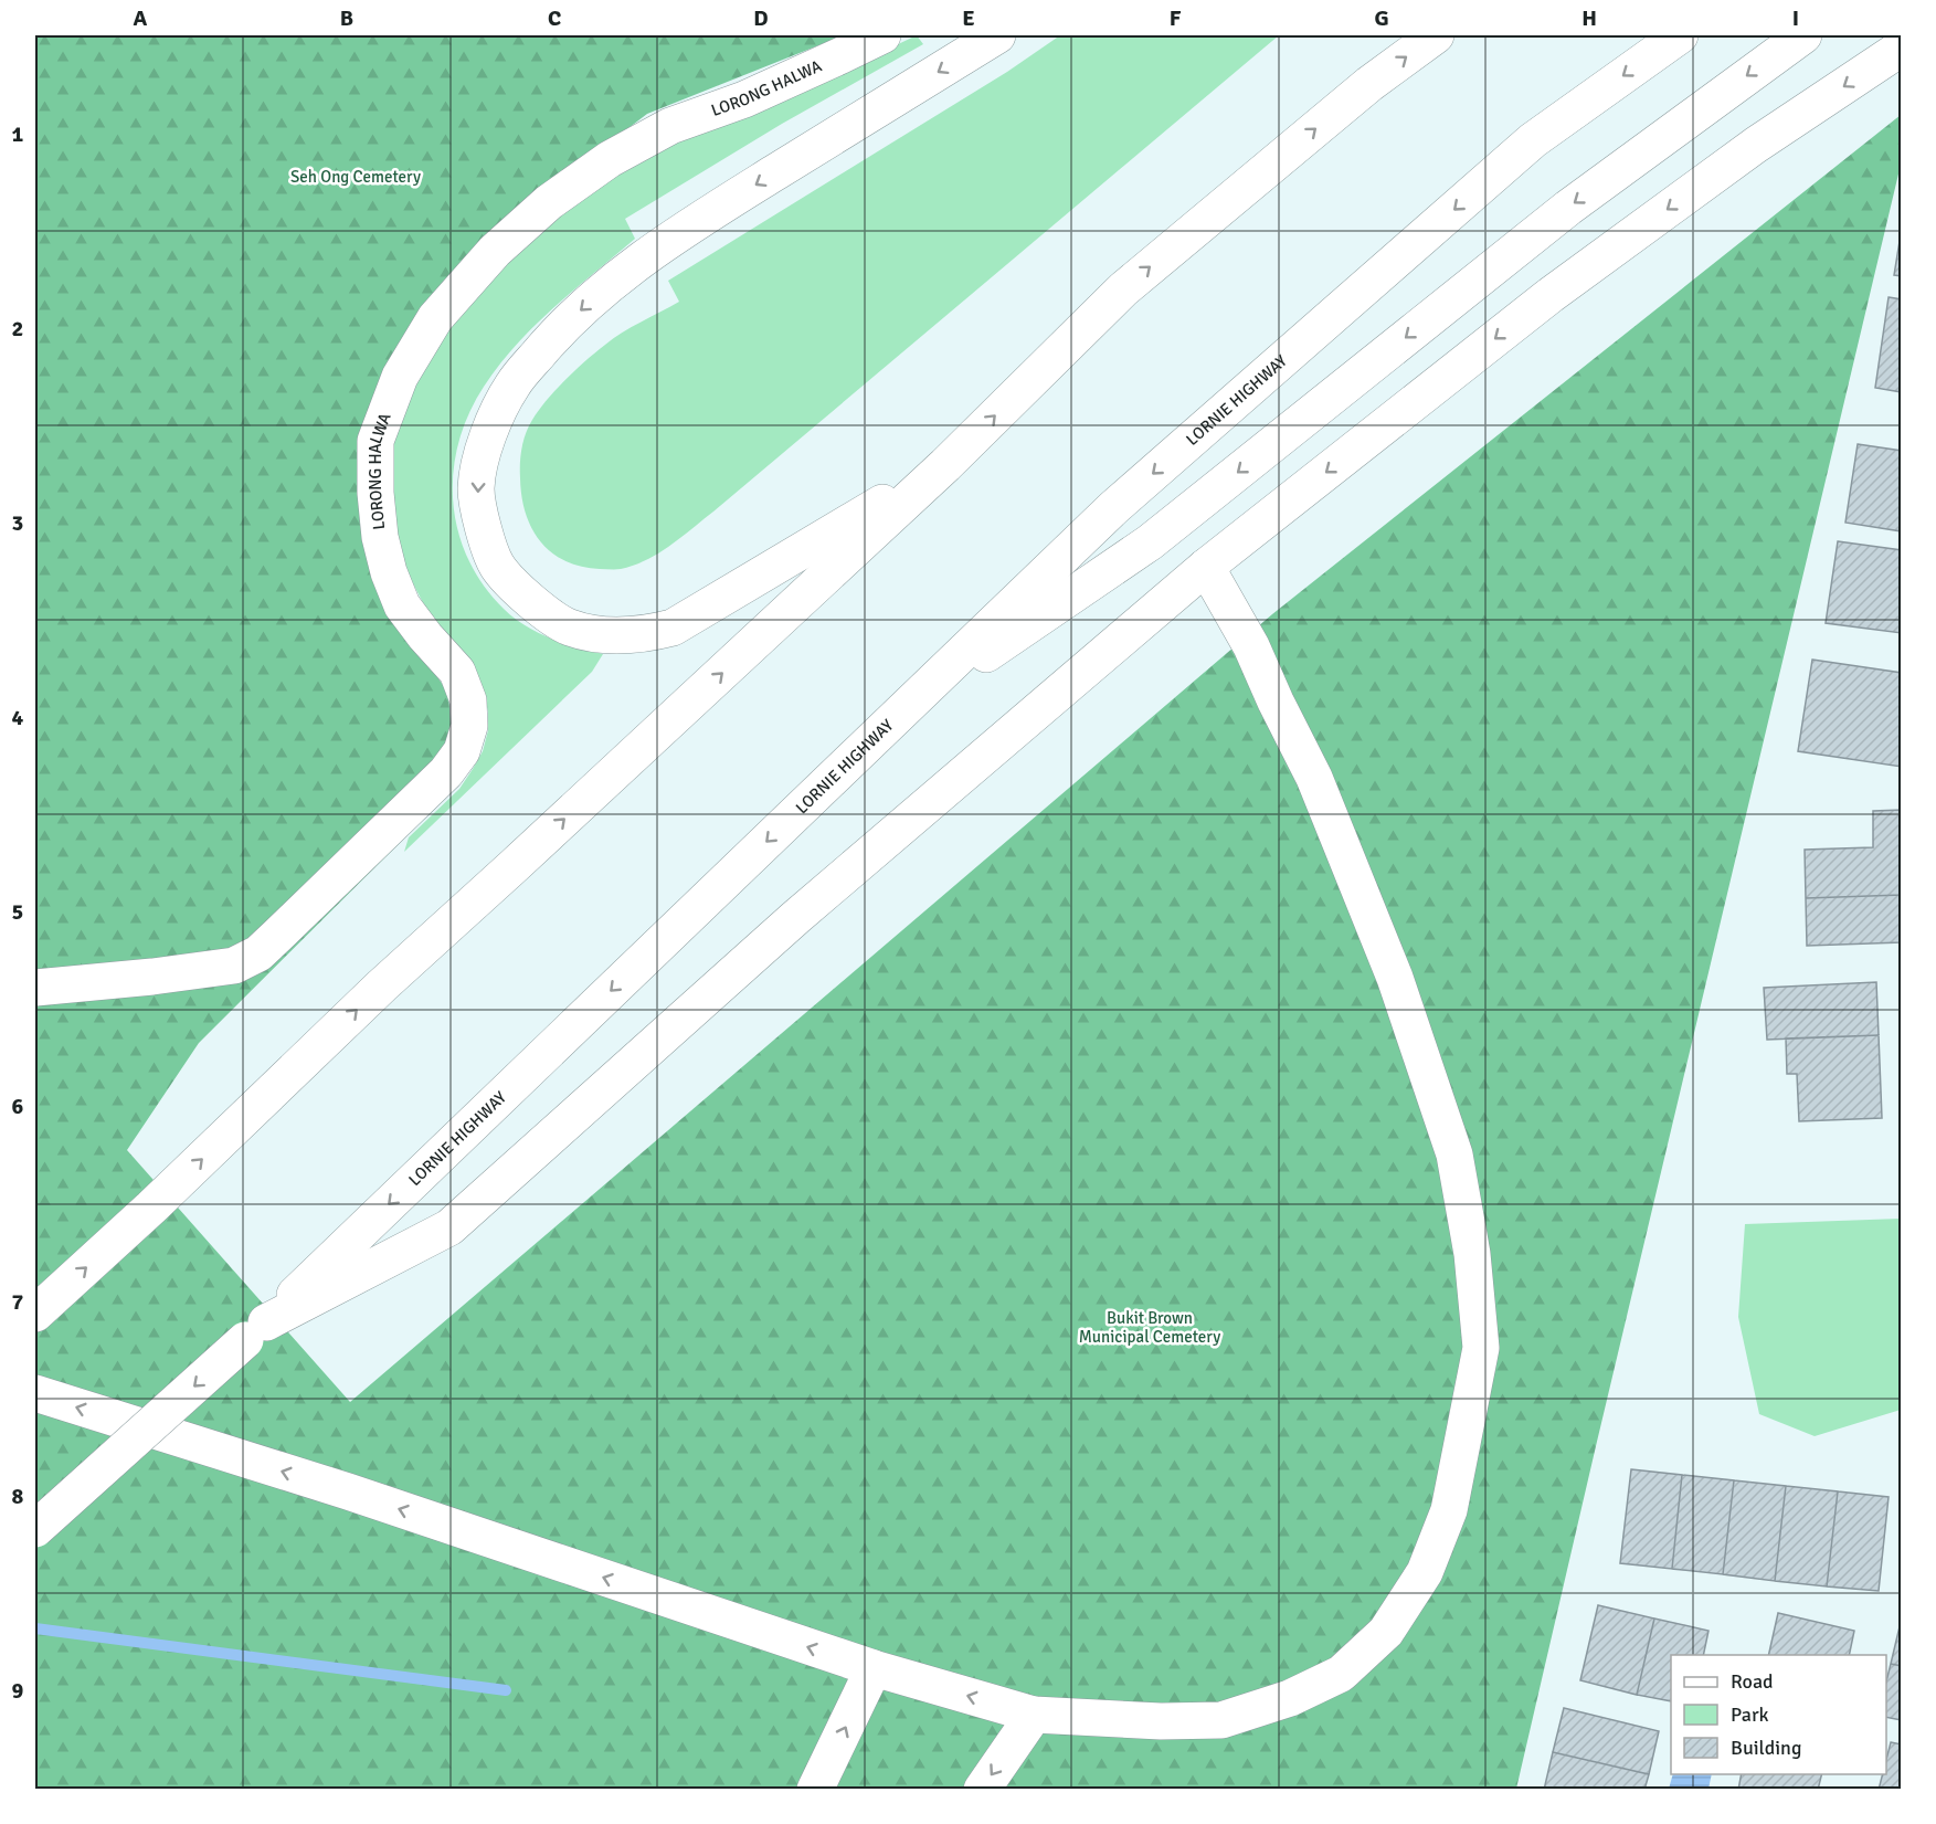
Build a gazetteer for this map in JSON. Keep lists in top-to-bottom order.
{
  "streets": {
    "main road": ["LORONG HALWA", "LORNIE HIGHWAY"]
  },
  "parks": ["Seh Ong Cemetery", "Bukit Brown Municipal Cemetery"],
  "legend": ["Road", "Park", "Building"],
  "grid": {
    "columns": [
      "A",
      "B",
      "C",
      "D",
      "E",
      "F",
      "G",
      "H",
      "I"
    ],
    "rows": [
      "1",
      "2",
      "3",
      "4",
      "5",
      "6",
      "7",
      "8",
      "9"
    ]
  }
}
